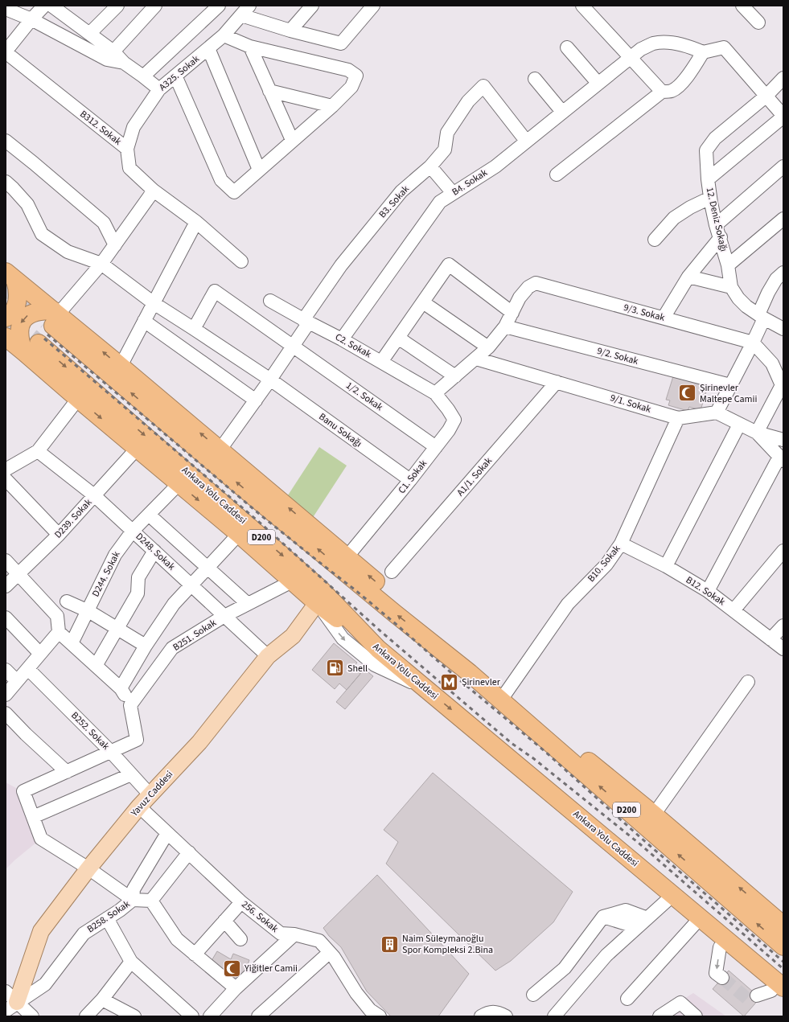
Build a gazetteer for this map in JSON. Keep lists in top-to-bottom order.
{
  "streets": {
    "highway": ["Ankara Yolu Caddesi", "D200"],
    "main road": ["Yavuz Caddesi"],
    "street": [
      "A325. Sokak",
      "B312. Sokak",
      "B4. Sokak",
      "B3. Sokak",
      "12. Deniz Sokağı",
      "9/3. Sokak",
      "C2. Sokak",
      "9/2. Sokak",
      "1/2. Sokak",
      "9/1. Sokak",
      "Banu Sokağı",
      "C1. Sokak",
      "A1/1. Sokak",
      "D239. Sokak",
      "D248. Sokak",
      "B10. Sokak",
      "D244. Sokak",
      "B12. Sokak",
      "B251. Sokak",
      "B252. Sokak",
      "B258. Sokak",
      "256. Sokak"
    ]
  },
  "crossings": [
    ["A325. Sokak", "B312. Sokak"],
    ["B4. Sokak", "B3. Sokak"],
    ["B4. Sokak", "C2. Sokak"],
    ["B3. Sokak", "C2. Sokak"],
    ["B3. Sokak", "1/2. Sokak"],
    ["B3. Sokak", "Banu Sokağı"],
    ["C2. Sokak", "C1. Sokak"],
    ["1/2. Sokak", "Banu Sokağı"],
    ["1/2. Sokak", "C1. Sokak"],
    ["9/1. Sokak", "A1/1. Sokak"],
    ["9/1. Sokak", "B10. Sokak"],
    ["Banu Sokağı", "C1. Sokak"],
    ["D239. Sokak", "D248. Sokak"],
    ["D248. Sokak", "D244. Sokak"],
    ["D248. Sokak", "B251. Sokak"],
    ["D248. Sokak", "Yavuz Caddesi"],
    ["B10. Sokak", "B12. Sokak"],
    ["B252. Sokak", "Yavuz Caddesi"],
    ["Yavuz Caddesi", "B258. Sokak"],
    ["Yavuz Caddesi", "256. Sokak"]
  ],
  "places": {
    "mosque": ["Şirinevler Maltepe Camii", "Yiğitler Camii"],
    "fuel station": ["Shell"],
    "metro station": ["Şirinevler"],
    "building": ["Naim Süleymanoğlu Spor Kompleksi 2.Bina"]
  }
}
